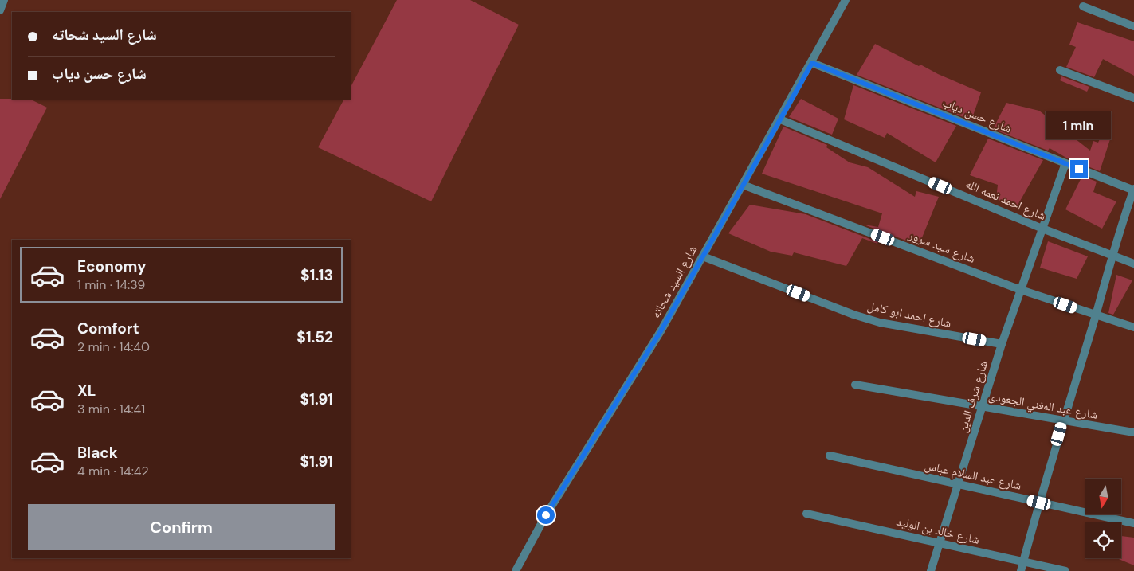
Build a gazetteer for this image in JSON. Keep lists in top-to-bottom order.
{
  "streets": {
    "street": [
      "شارع حسن دياب",
      "شارع احمد نعمه الله",
      "شارع سيد سرور",
      "شارع السيد شحاته",
      "شارع احمد ابو كامل",
      "شارع شرف الدين",
      "شارع عبد المغني الجعودى",
      "شارع عبد السلام عباس",
      "شارع خالد بن الوليد"
    ]
  },
  "crossings": [
    ["شارع حسن دياب", "شارع السيد شحاته"],
    ["شارع حسن دياب", "شارع شرف الدين"],
    ["شارع احمد نعمه الله", "شارع السيد شحاته"],
    ["شارع احمد نعمه الله", "شارع شرف الدين"],
    ["شارع سيد سرور", "شارع السيد شحاته"],
    ["شارع سيد سرور", "شارع شرف الدين"],
    ["شارع السيد شحاته", "شارع احمد ابو كامل"],
    ["شارع احمد ابو كامل", "شارع شرف الدين"],
    ["شارع شرف الدين", "شارع عبد المغني الجعودى"],
    ["شارع شرف الدين", "شارع عبد السلام عباس"],
    ["شارع شرف الدين", "شارع خالد بن الوليد"]
  ],
  "north": "bottom",
  "page": {
    "banner": ["شارع السيد شحاته", "شارع حسن دياب"],
    "bubble": "1 min",
    "list": [
      {
        "name": "Economy",
        "note": "1 min · 14:39",
        "value": "$1.13"
      },
      {
        "name": "Comfort",
        "note": "2 min · 14:40",
        "value": "$1.52"
      },
      {
        "name": "XL",
        "note": "3 min · 14:41",
        "value": "$1.91"
      },
      {
        "name": "Black",
        "note": "4 min · 14:42",
        "value": "$1.91"
      }
    ],
    "buttons": "Confirm"
  }
}
